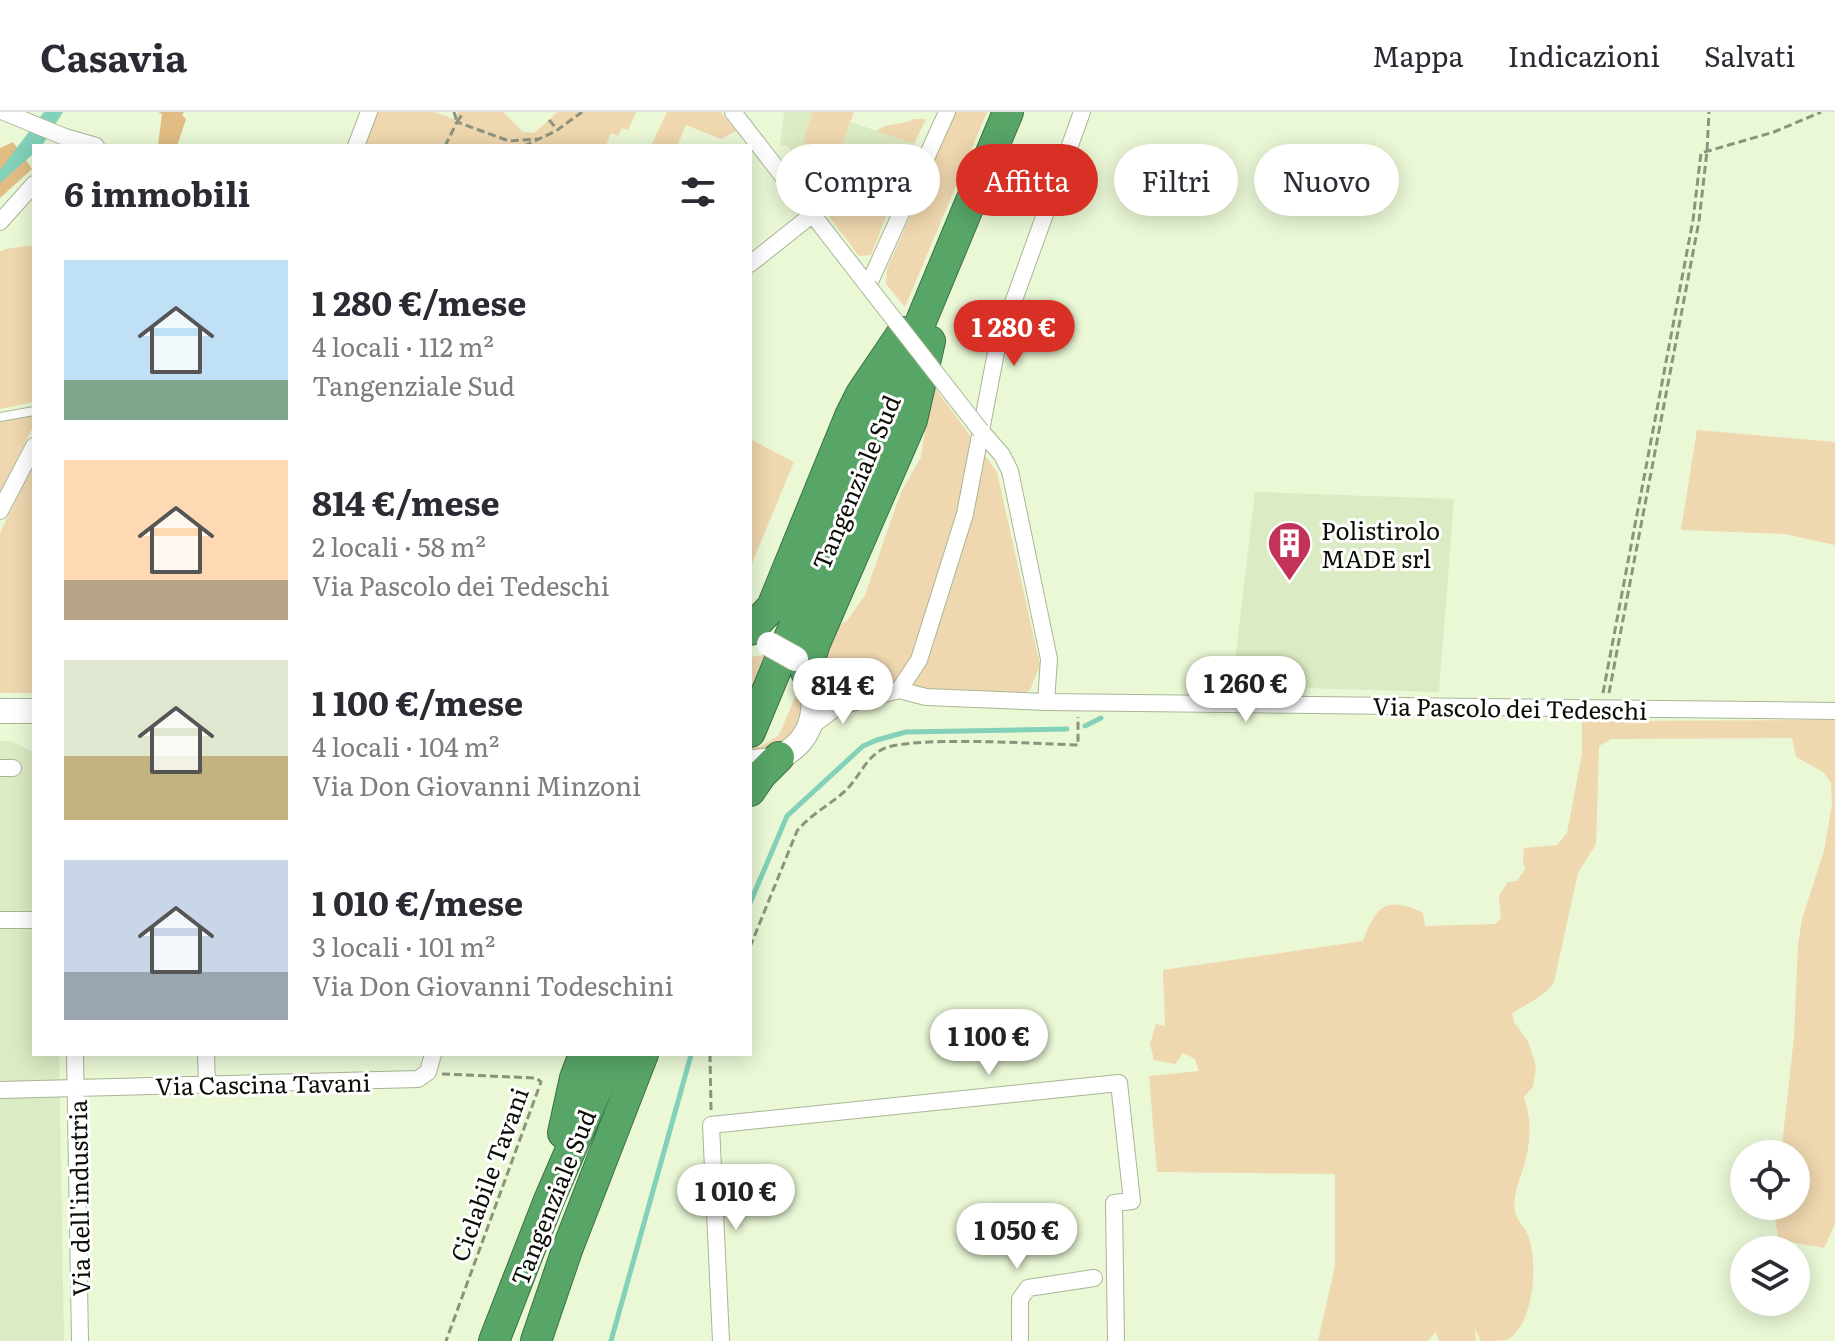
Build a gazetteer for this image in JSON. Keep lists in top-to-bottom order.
{
  "streets": {
    "highway": ["Tangenziale Sud"],
    "street": ["Via Pascolo dei Tedeschi", "Via Cascina Tavani", "Via dell'industria"],
    "path": ["Ciclabile Tavani"]
  },
  "crossings": [
    ["Via Cascina Tavani", "Ciclabile Tavani"],
    ["Via Cascina Tavani", "Via dell'industria"]
  ],
  "places": {
    "building": ["Polistirolo MADE srl"]
  },
  "page": {
    "header": "Casavia",
    "nav": ["Mappa", "Indicazioni", "Salvati"],
    "chip": [
      "Compra",
      "Affitta",
      "Filtri",
      "Nuovo"
    ],
    "heading": "6 immobili",
    "list": [
      {
        "name": "1 280 €/mese",
        "note": "4 locali · 112 m² · Tangenziale Sud"
      },
      {
        "name": "814 €/mese",
        "note": "2 locali · 58 m² · Via Pascolo dei Tedeschi"
      },
      {
        "name": "1 100 €/mese",
        "note": "4 locali · 104 m² · Via Don Giovanni Minzoni"
      },
      {
        "name": "1 010 €/mese",
        "note": "3 locali · 101 m² · Via Don Giovanni Todeschini"
      }
    ],
    "price": [
      "1 280 €",
      "1 260 €",
      "814 €",
      "1 100 €",
      "1 010 €",
      "1 050 €"
    ]
  }
}
